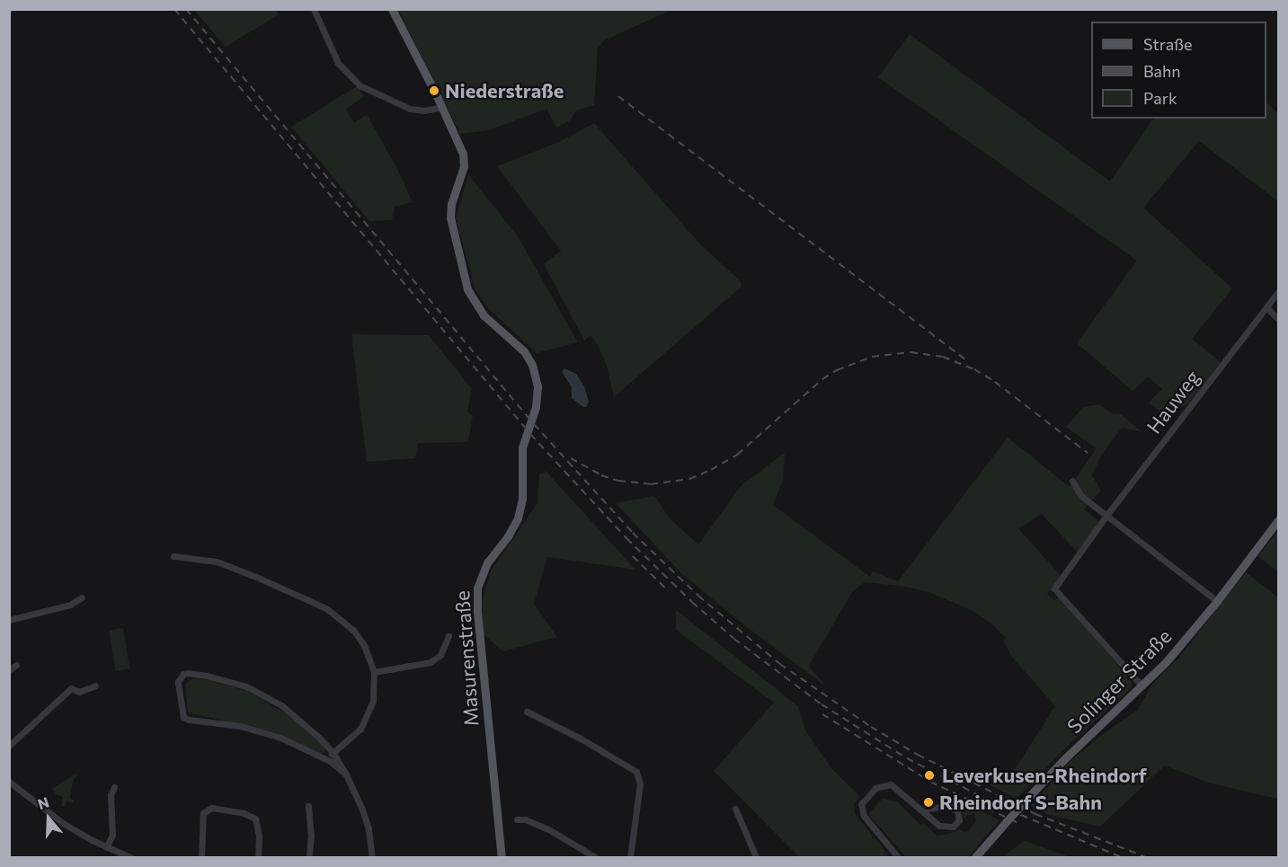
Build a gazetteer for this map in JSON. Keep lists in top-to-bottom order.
{
  "streets": {
    "main road": ["Masurenstraße", "Solinger Straße"],
    "street": ["Hauweg"]
  },
  "crossings": [
    ["Hauweg", "Solinger Straße"]
  ],
  "places": ["Niederstraße", "Leverkusen-Rheindorf", "Rheindorf S-Bahn"],
  "legend": ["Straße", "Bahn", "Park"],
  "north": "top"
}
